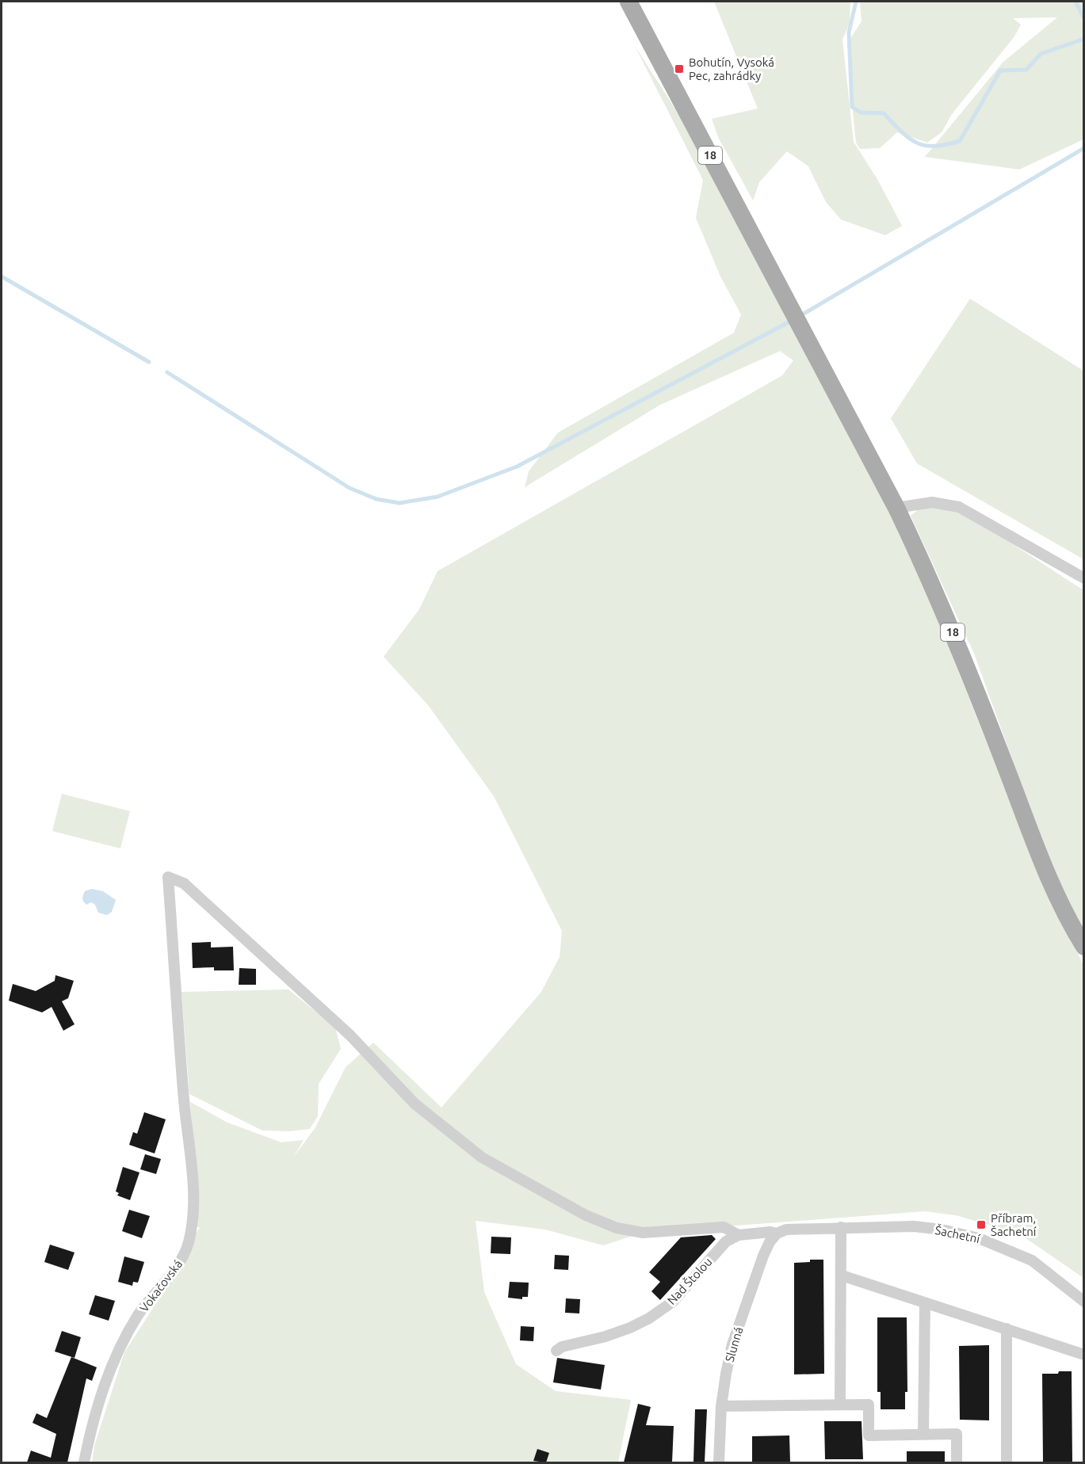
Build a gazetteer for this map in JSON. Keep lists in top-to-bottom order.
{
  "streets": {
    "main road": ["18"],
    "street": [
      "Šachetní",
      "Nad Štolou",
      "Vokačovská",
      "Slunná"
    ]
  },
  "crossings": [
    ["Šachetní", "Nad Štolou"],
    ["Šachetní", "Vokačovská"],
    ["Šachetní", "Slunná"],
    ["Nad Štolou", "Vokačovská"]
  ],
  "places": {
    "transit": ["Bohutín, Vysoká Pec, zahrádky", "Příbram, Šachetní"]
  }
}
